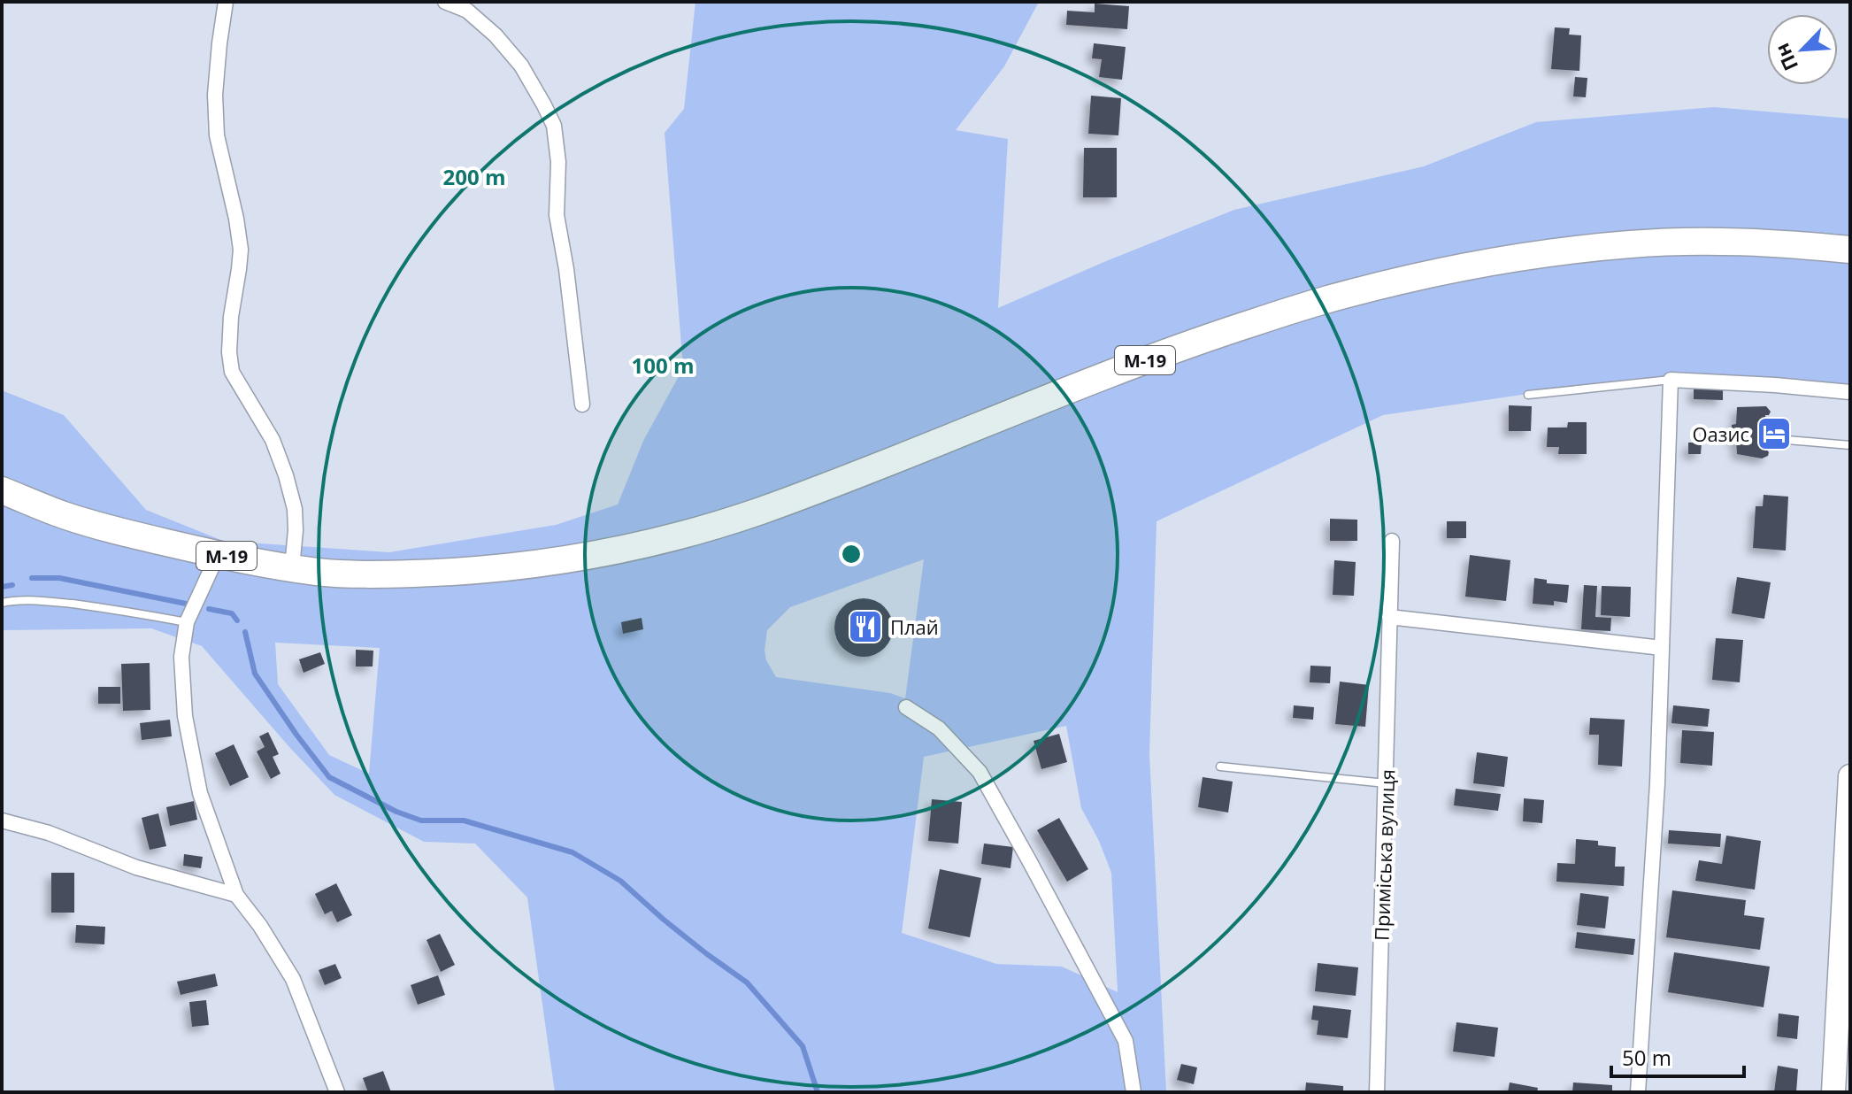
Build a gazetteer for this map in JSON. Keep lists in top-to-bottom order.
{
  "streets": {
    "highway": ["М-19"],
    "street": ["Приміська вулиця"]
  },
  "places": {
    "hotel": ["Оазис"],
    "restaurant": ["Плай"]
  },
  "scale_bar": "50 m",
  "north": "bottom left",
  "rings": ["200 m", "100 m"]
}
